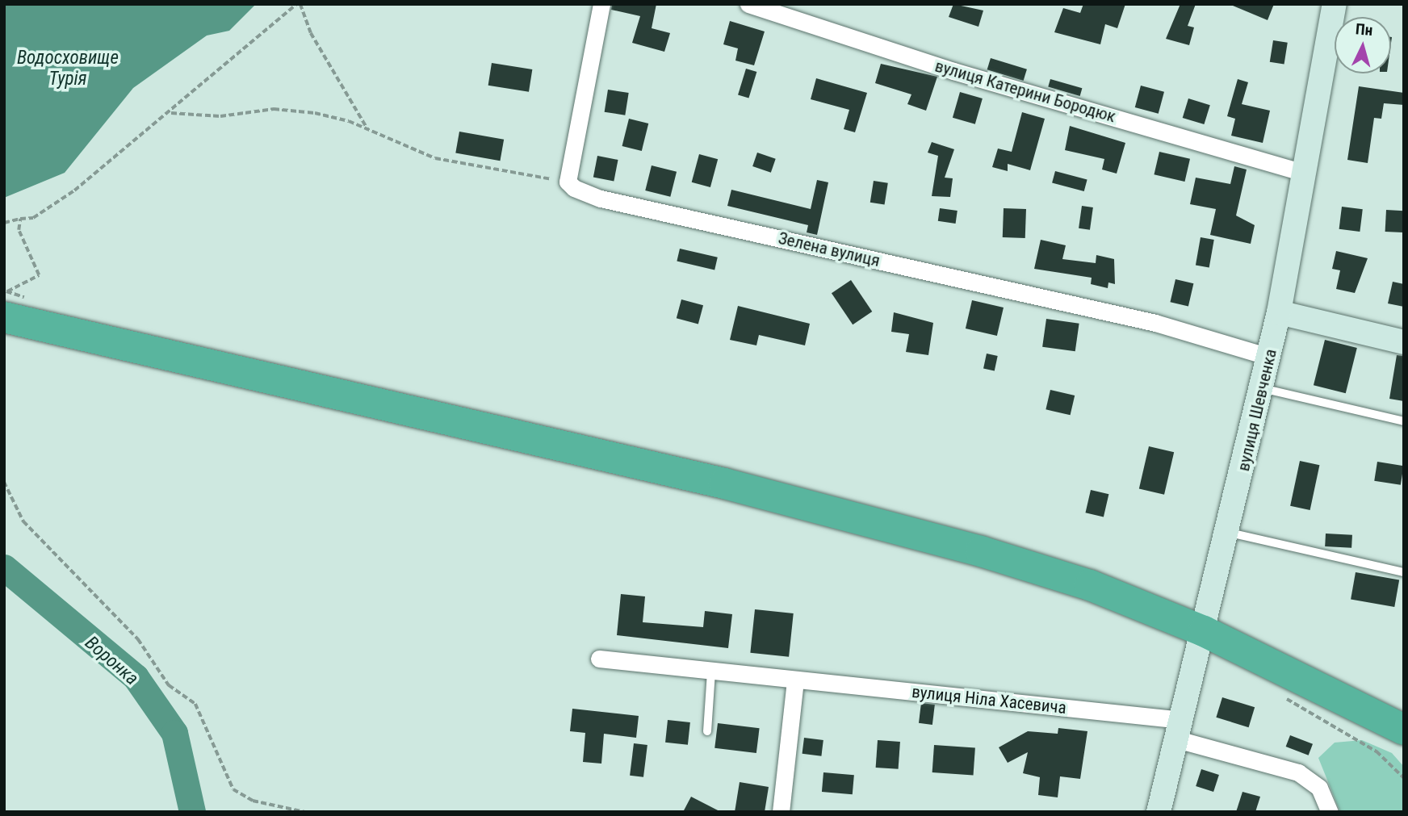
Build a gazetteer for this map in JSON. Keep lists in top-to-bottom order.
{
  "streets": {
    "street": [
      "вулиця Катерини Бородюк",
      "Зелена вулиця",
      "вулиця Шевченка",
      "вулиця Ніла Хасевича"
    ]
  },
  "crossings": [
    ["вулиця Катерини Бородюк", "вулиця Шевченка"],
    ["Зелена вулиця", "вулиця Шевченка"],
    ["вулиця Шевченка", "вулиця Ніла Хасевича"]
  ],
  "water": ["Водосховище Турія", "Воронка"],
  "north": "top"
}
